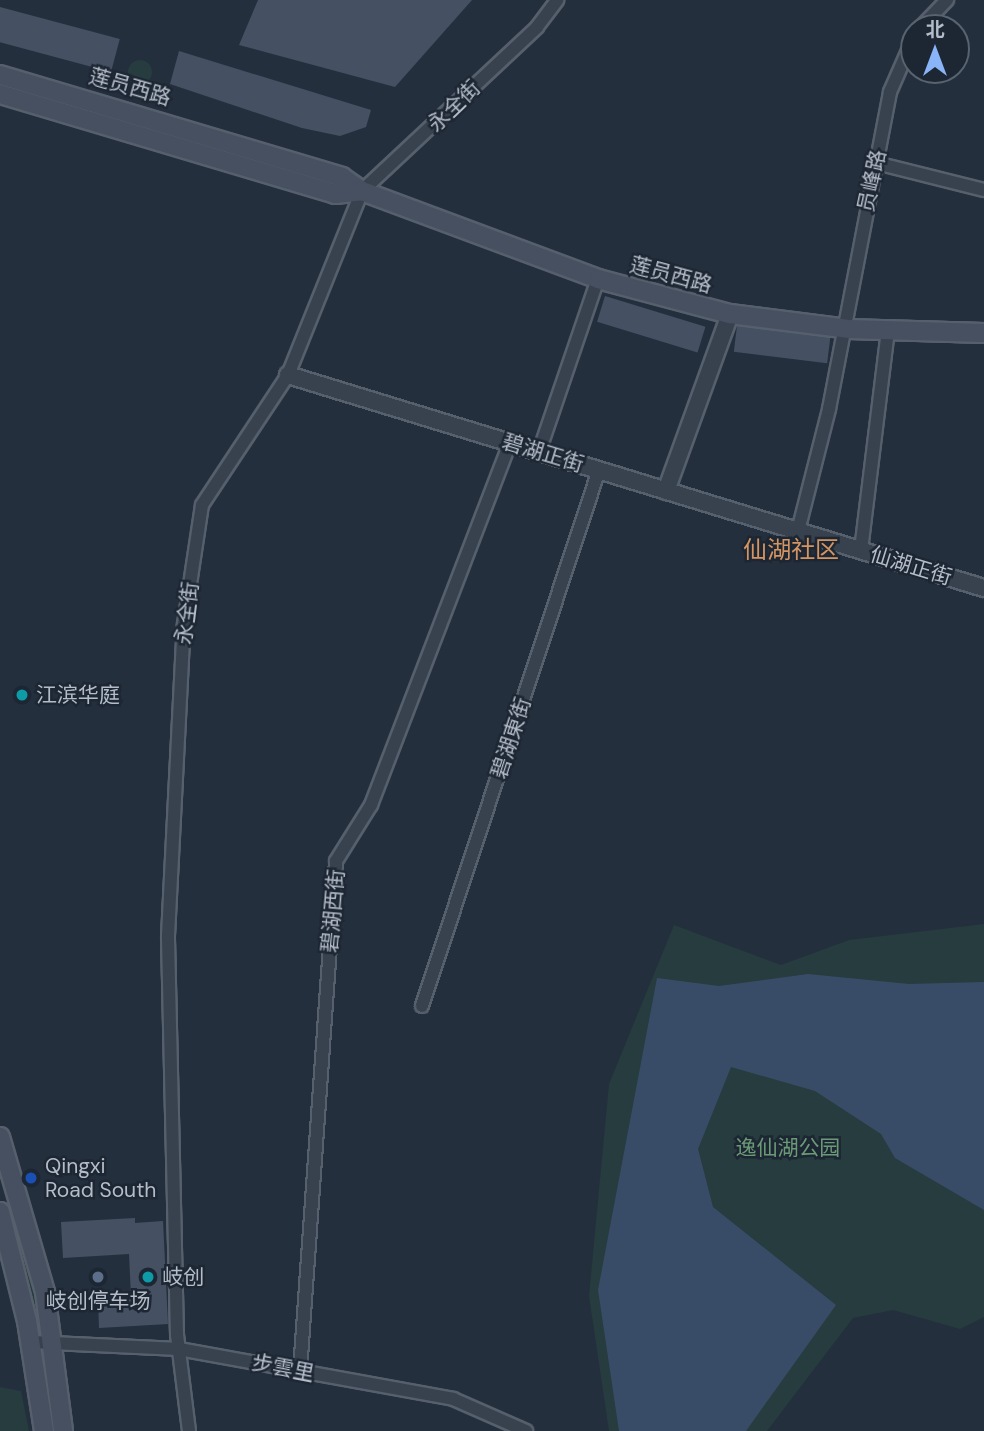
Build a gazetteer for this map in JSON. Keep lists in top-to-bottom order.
{
  "streets": {
    "main road": ["莲员西路"],
    "street": [
      "永全街",
      "员峰路",
      "碧湖正街",
      "仙湖正街",
      "碧湖東街",
      "碧湖西街",
      "步雲里"
    ]
  },
  "crossings": [
    ["莲员西路", "永全街"],
    ["莲员西路", "员峰路"],
    ["永全街", "碧湖正街"],
    ["永全街", "步雲里"],
    ["员峰路", "碧湖正街"],
    ["员峰路", "仙湖正街"],
    ["碧湖正街", "仙湖正街"],
    ["碧湖正街", "碧湖東街"],
    ["碧湖正街", "碧湖西街"],
    ["碧湖西街", "步雲里"]
  ],
  "districts": ["仙湖社区"],
  "parks": ["逸仙湖公园"],
  "places": [
    "江滨华庭",
    "Qingxi Road South",
    "岐创停车场",
    "岐创"
  ],
  "north": "top"
}
